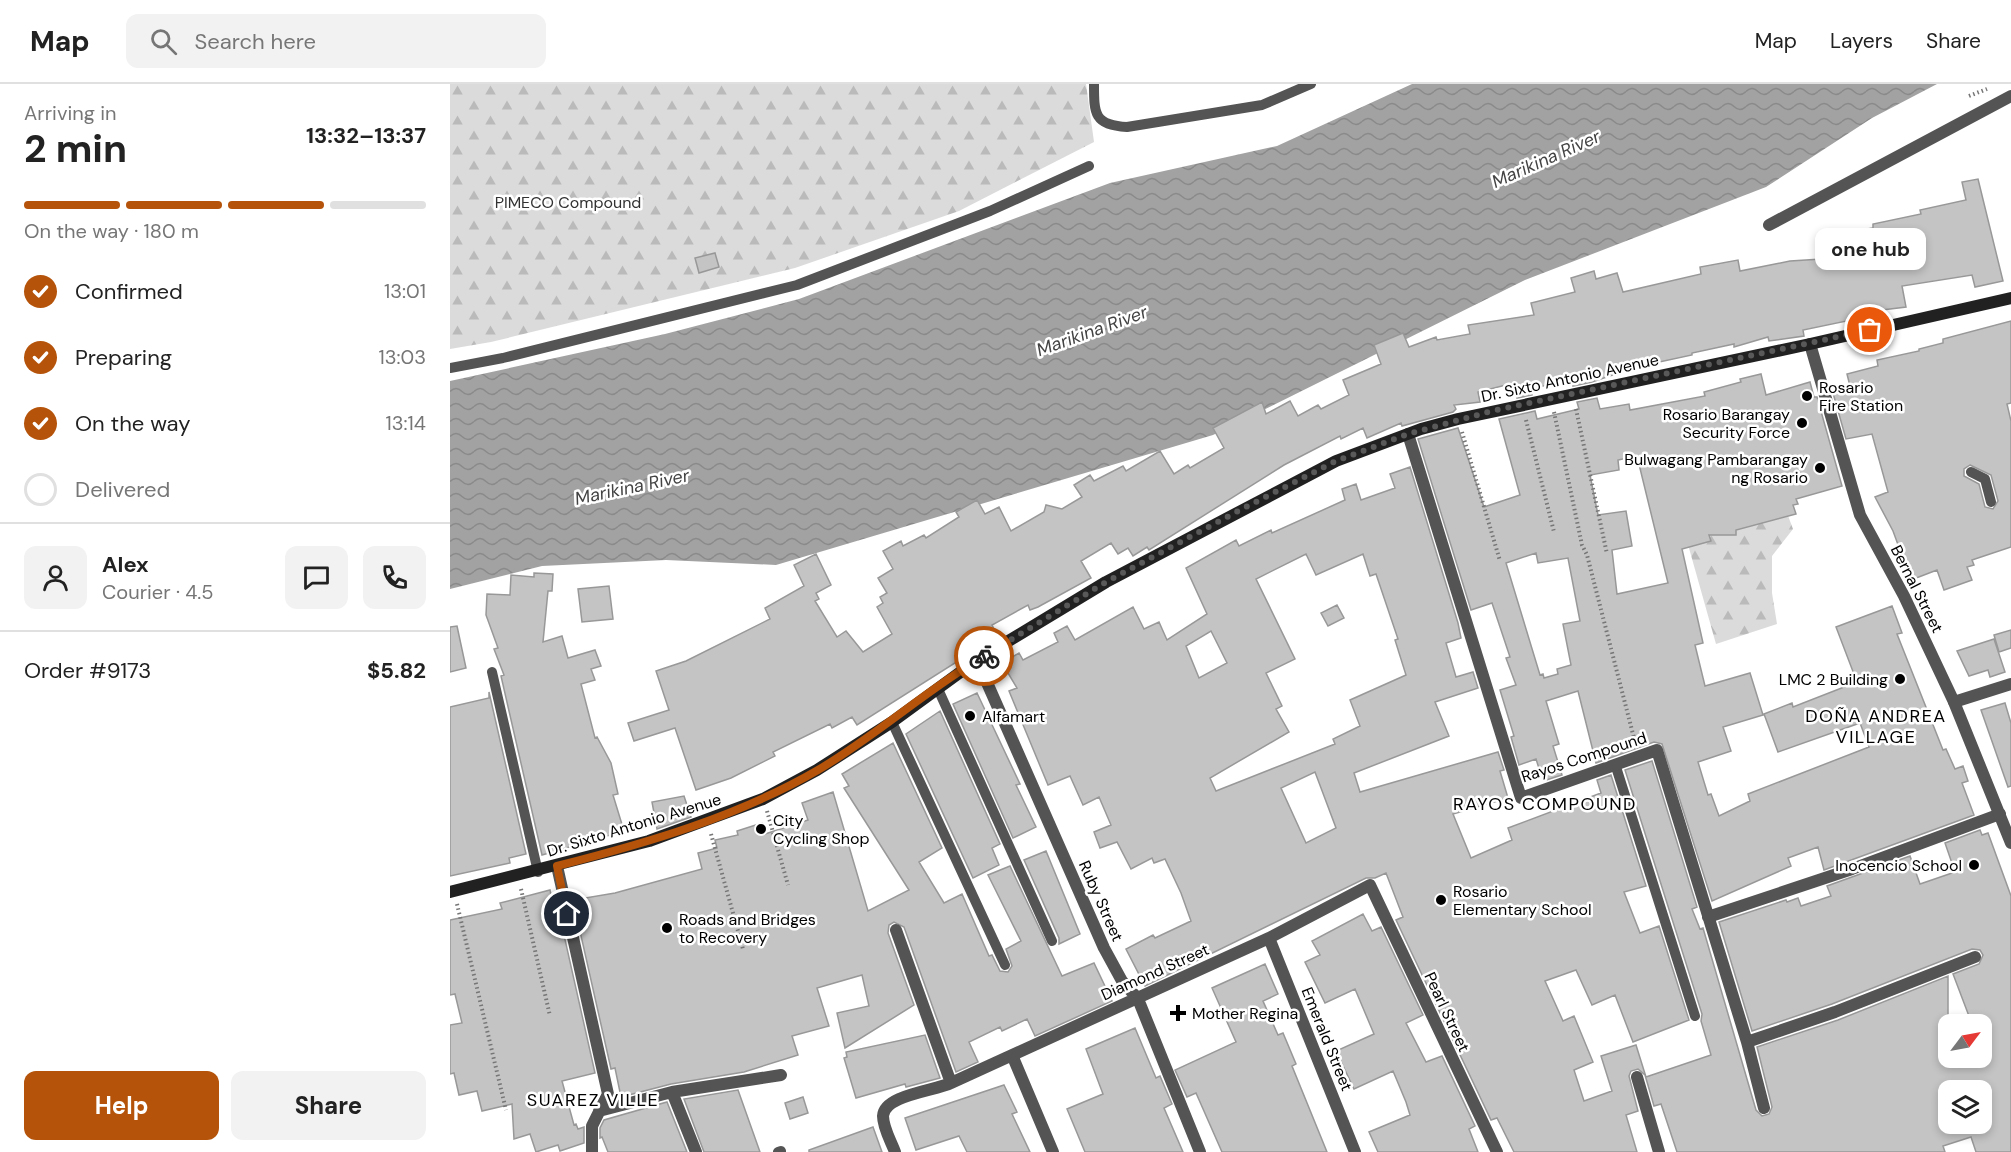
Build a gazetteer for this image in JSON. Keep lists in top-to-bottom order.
{
  "streets": {
    "main road": ["Dr. Sixto Antonio Avenue"],
    "street": [
      "Bernal Street",
      "Rayos Compound",
      "Ruby Street",
      "Diamond Street",
      "Pearl Street",
      "Emerald Street"
    ]
  },
  "crossings": [
    ["Dr. Sixto Antonio Avenue", "Bernal Street"],
    ["Dr. Sixto Antonio Avenue", "Rayos Compound"],
    ["Dr. Sixto Antonio Avenue", "Ruby Street"],
    ["Ruby Street", "Diamond Street"],
    ["Diamond Street", "Pearl Street"],
    ["Diamond Street", "Emerald Street"]
  ],
  "districts": ["DOÑA ANDREA VILLAGE", "RAYOS COMPOUND", "SUAREZ VILLE"],
  "water": ["Marikina River"],
  "parks": ["PIMECO Compound"],
  "places": {
    "other": [
      "one hub",
      "Rosario Fire Station",
      "Rosario Barangay Security Force",
      "Bulwagang Pambarangay ng Rosario",
      "LMC 2 Building",
      "Alfamart",
      "City Cycling Shop",
      "Inocencio School",
      "Rosario Elementary School",
      "Roads and Bridges to Recovery"
    ],
    "health": ["Mother Regina"]
  },
  "north": "top right",
  "page": {
    "header": "Map",
    "search": "Search here",
    "nav": ["Map", "Layers", "Share"],
    "heading": ["2 min", "Arriving in", "13:32–13:37"],
    "panel": [
      "Alex",
      "Courier · 4.5",
      "Order #9173",
      "$5.82"
    ],
    "bar": "On the way · 180 m",
    "bubble": "one hub",
    "list": [
      ["Confirmed", "13:01"],
      ["Preparing", "13:03"],
      ["On the way", "13:14"],
      "Delivered"
    ],
    "buttons": ["Help", "Share"]
  }
}
